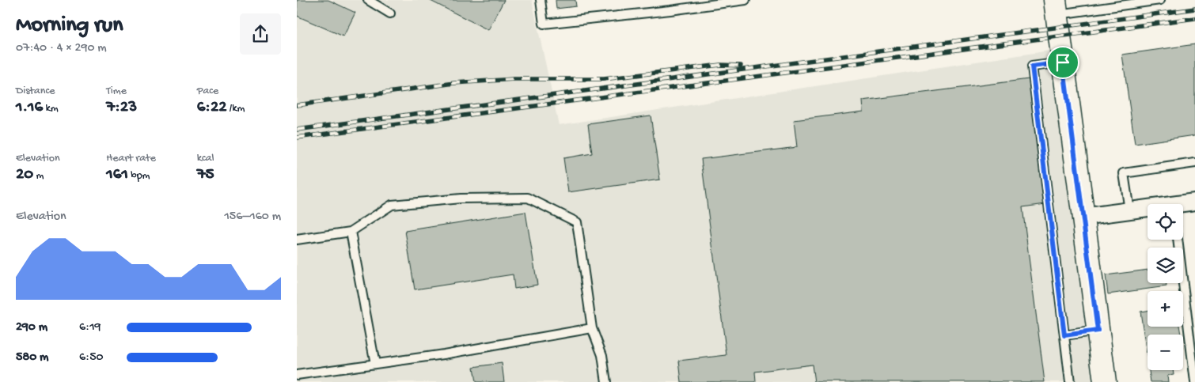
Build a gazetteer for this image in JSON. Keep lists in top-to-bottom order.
{
  "page": {
    "heading": ["Morning run", "07:40 · 4 × 290 m"],
    "stats": [
      ["Distance", "1.16 km"],
      ["Time", "7:23"],
      ["Pace", "6:22 /km"],
      ["Elevation", "20 m"],
      ["Heart rate", "161 bpm"],
      ["kcal", "75"]
    ],
    "chart": ["Elevation", "156–160 m"],
    "map_buttons": ["+", "−"],
    "list": [
      {
        "name": "290 m",
        "note": "6:19"
      },
      {
        "name": "580 m",
        "note": "6:50"
      }
    ]
  }
}
